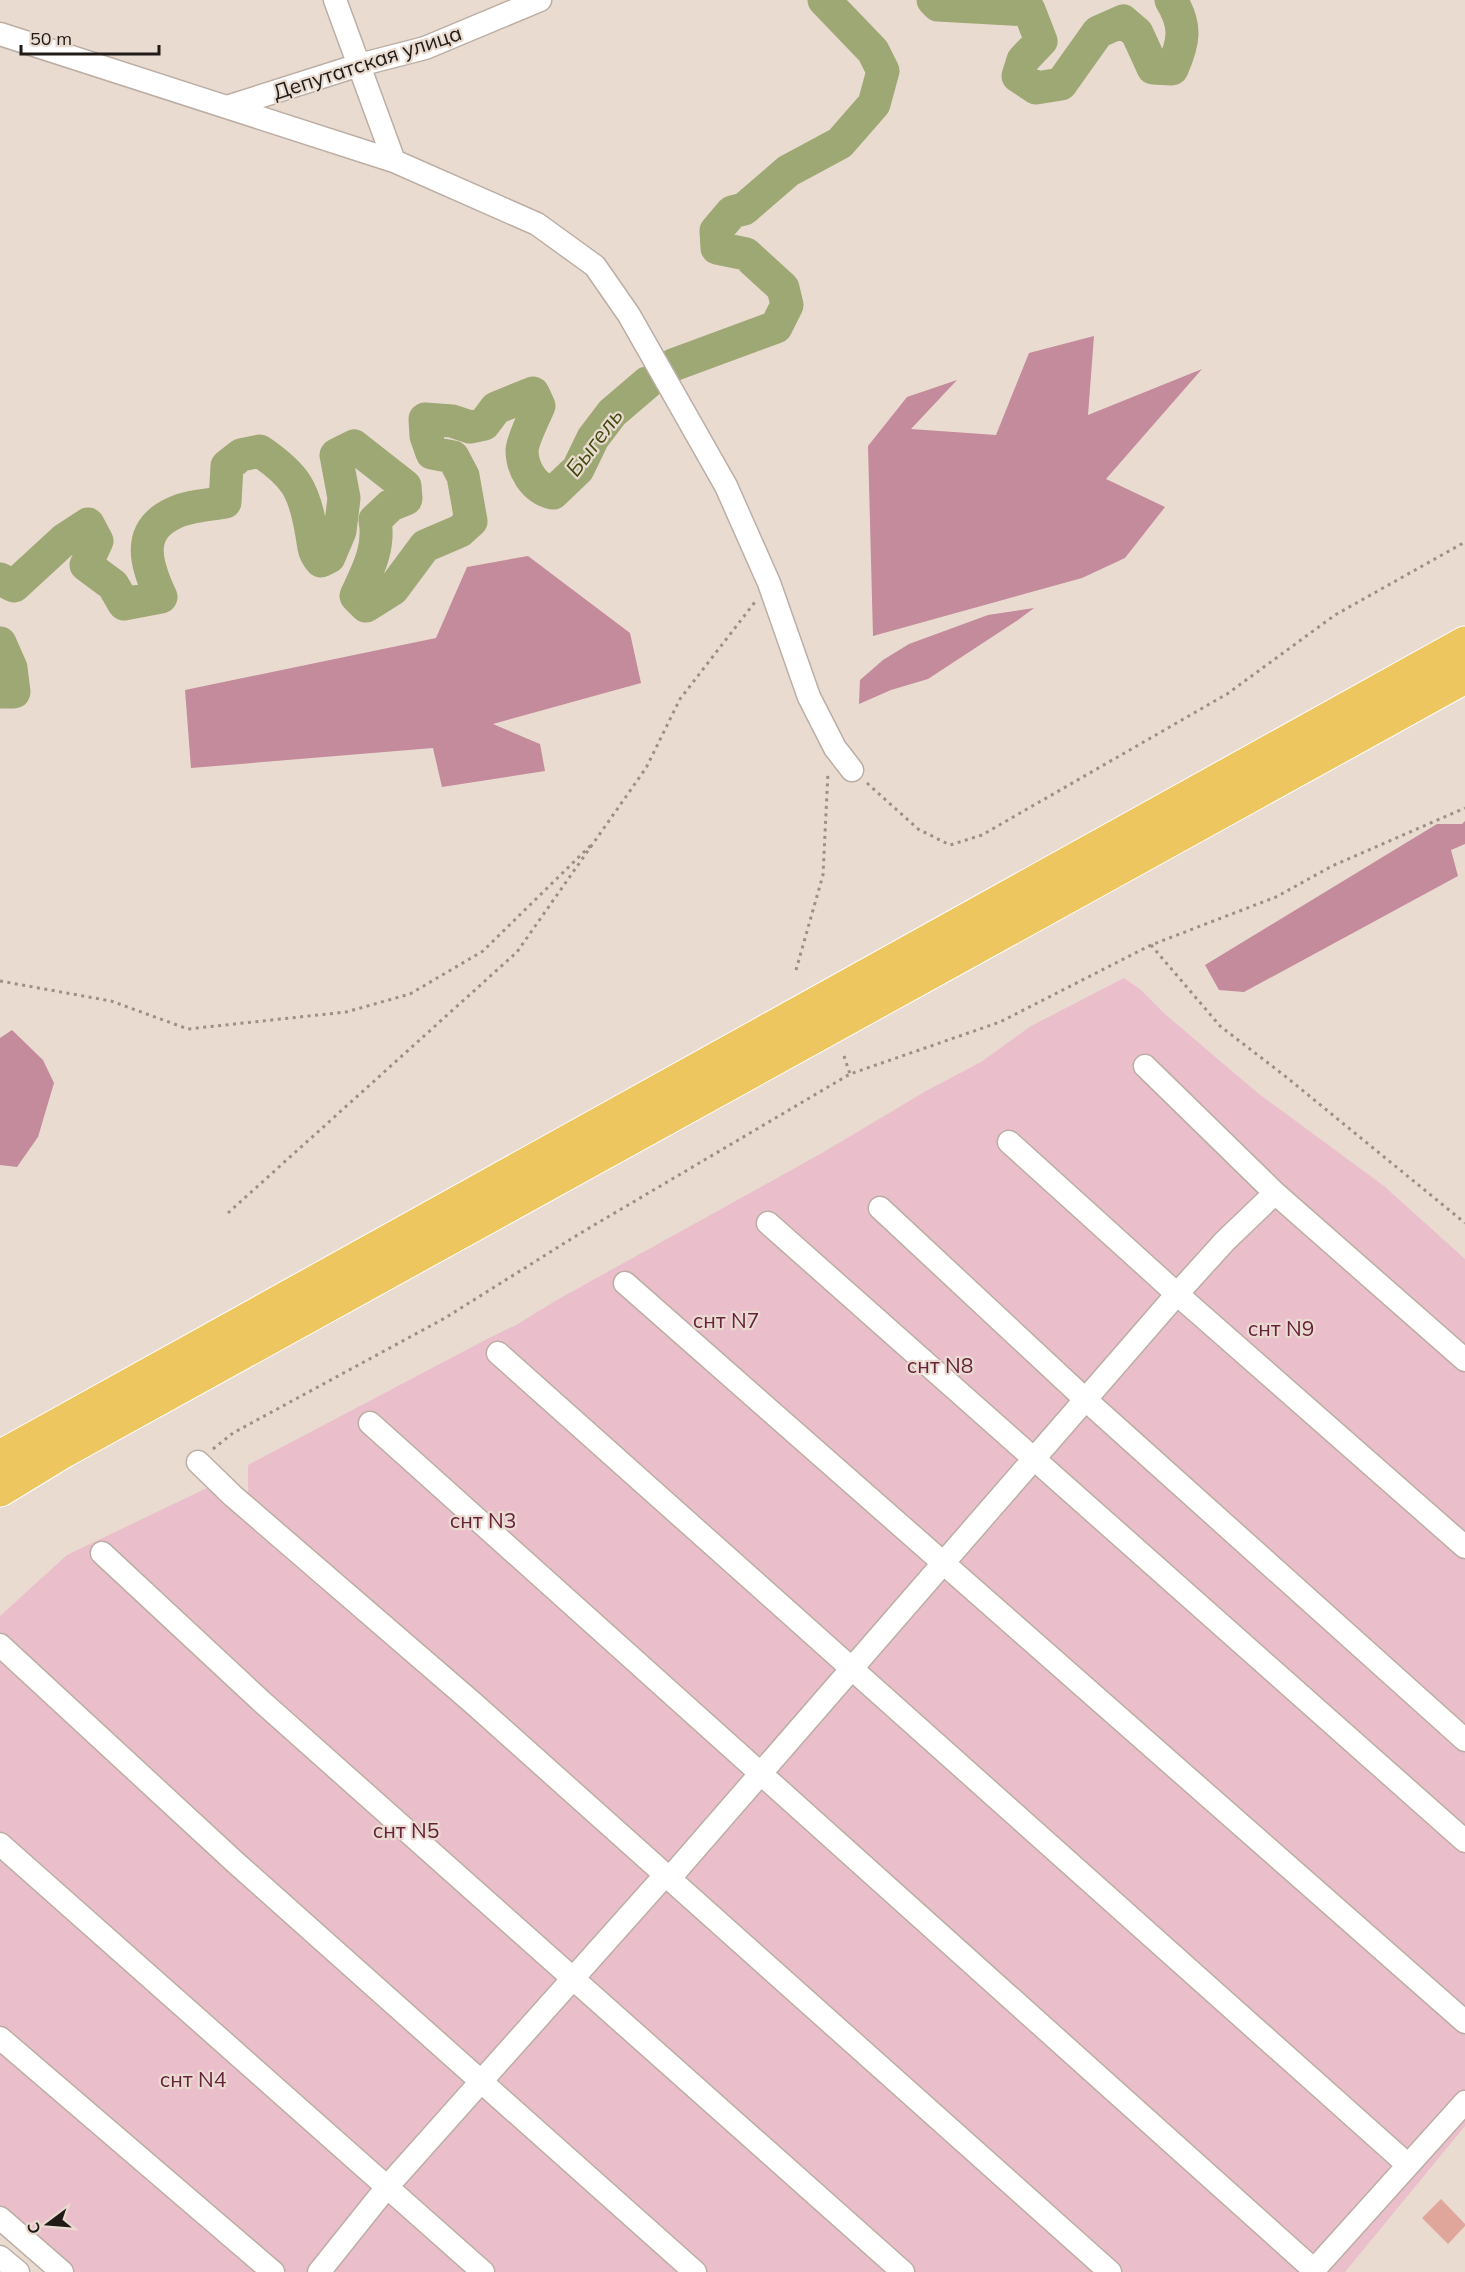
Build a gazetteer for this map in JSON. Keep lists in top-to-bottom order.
{
  "streets": {
    "street": ["Депутатская улица"]
  },
  "water": ["Быгель"],
  "parks": [
    "снт N7",
    "снт N9",
    "снт N8",
    "снт N3",
    "снт N5",
    "снт N4"
  ],
  "scale_bar": "50 m",
  "north": "left"
}
